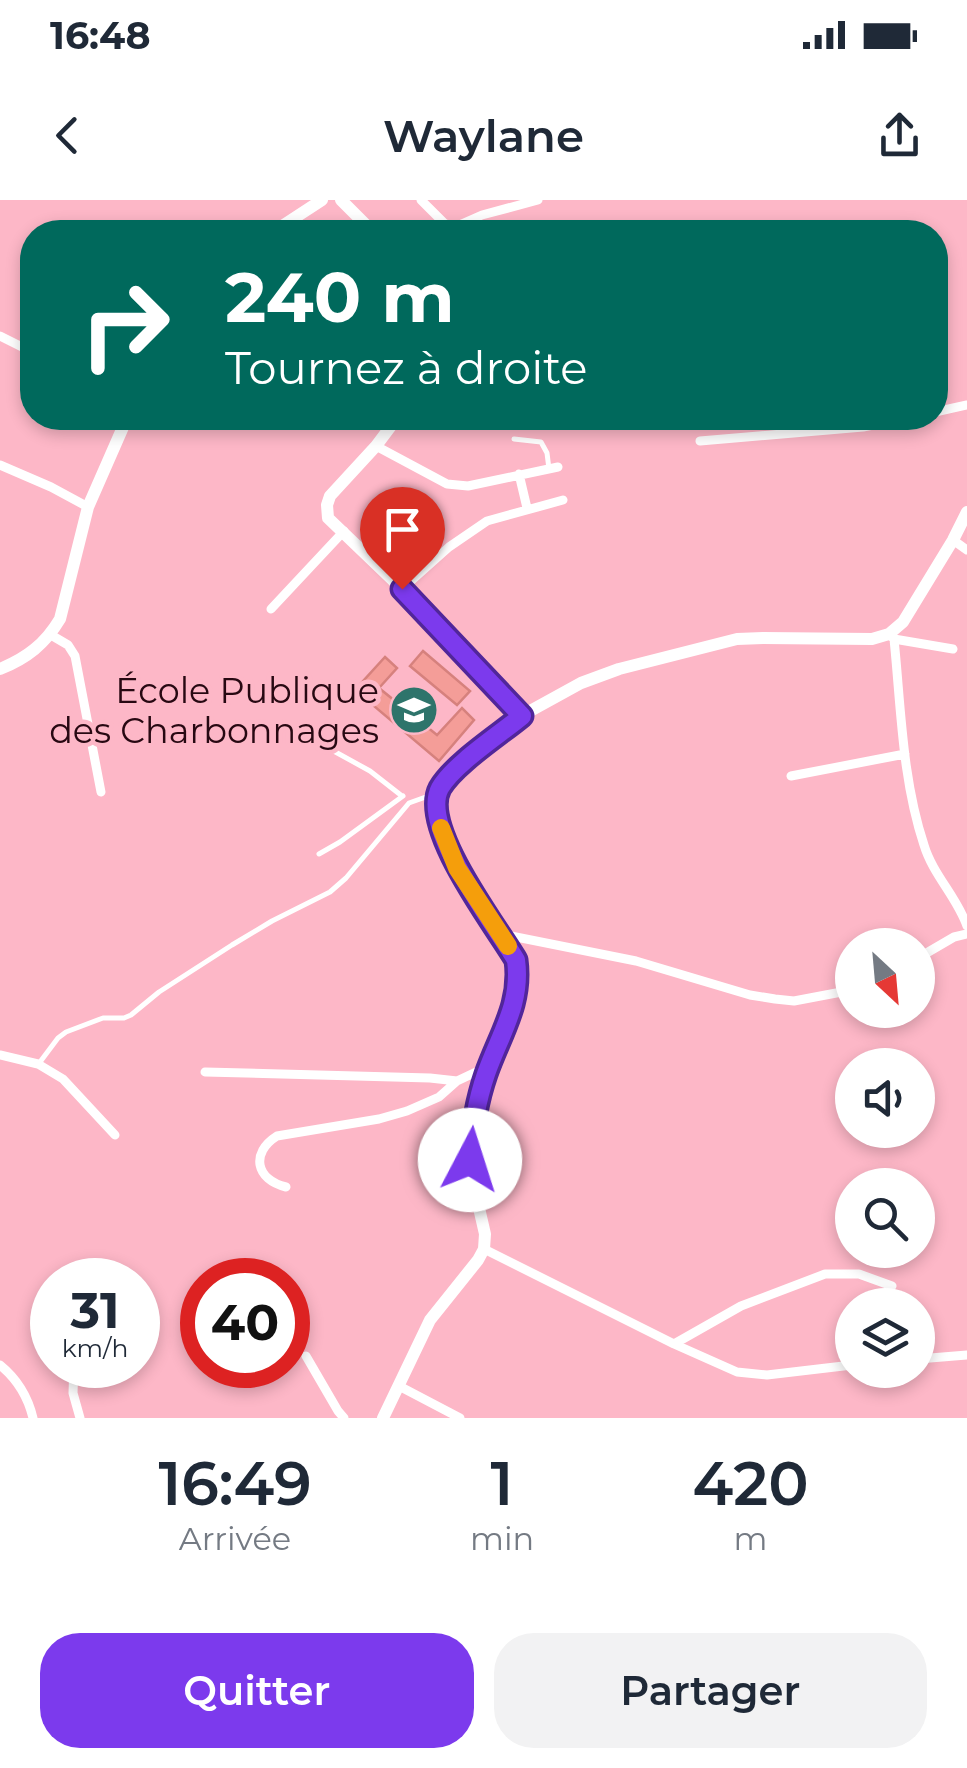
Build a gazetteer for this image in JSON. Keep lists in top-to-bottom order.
{
  "places": {
    "school or university": ["École Publique des Charbonnages"]
  },
  "north": "bottom right",
  "page": {
    "status": "16:48",
    "header": "Waylane",
    "turn": ["240 m", "Tournez à droite"],
    "speed": "31 km/h",
    "limit": "40",
    "eta": [
      "16:49",
      "Arrivée",
      "1",
      "min",
      "420",
      "m"
    ],
    "buttons": ["Quitter", "Partager"]
  }
}
